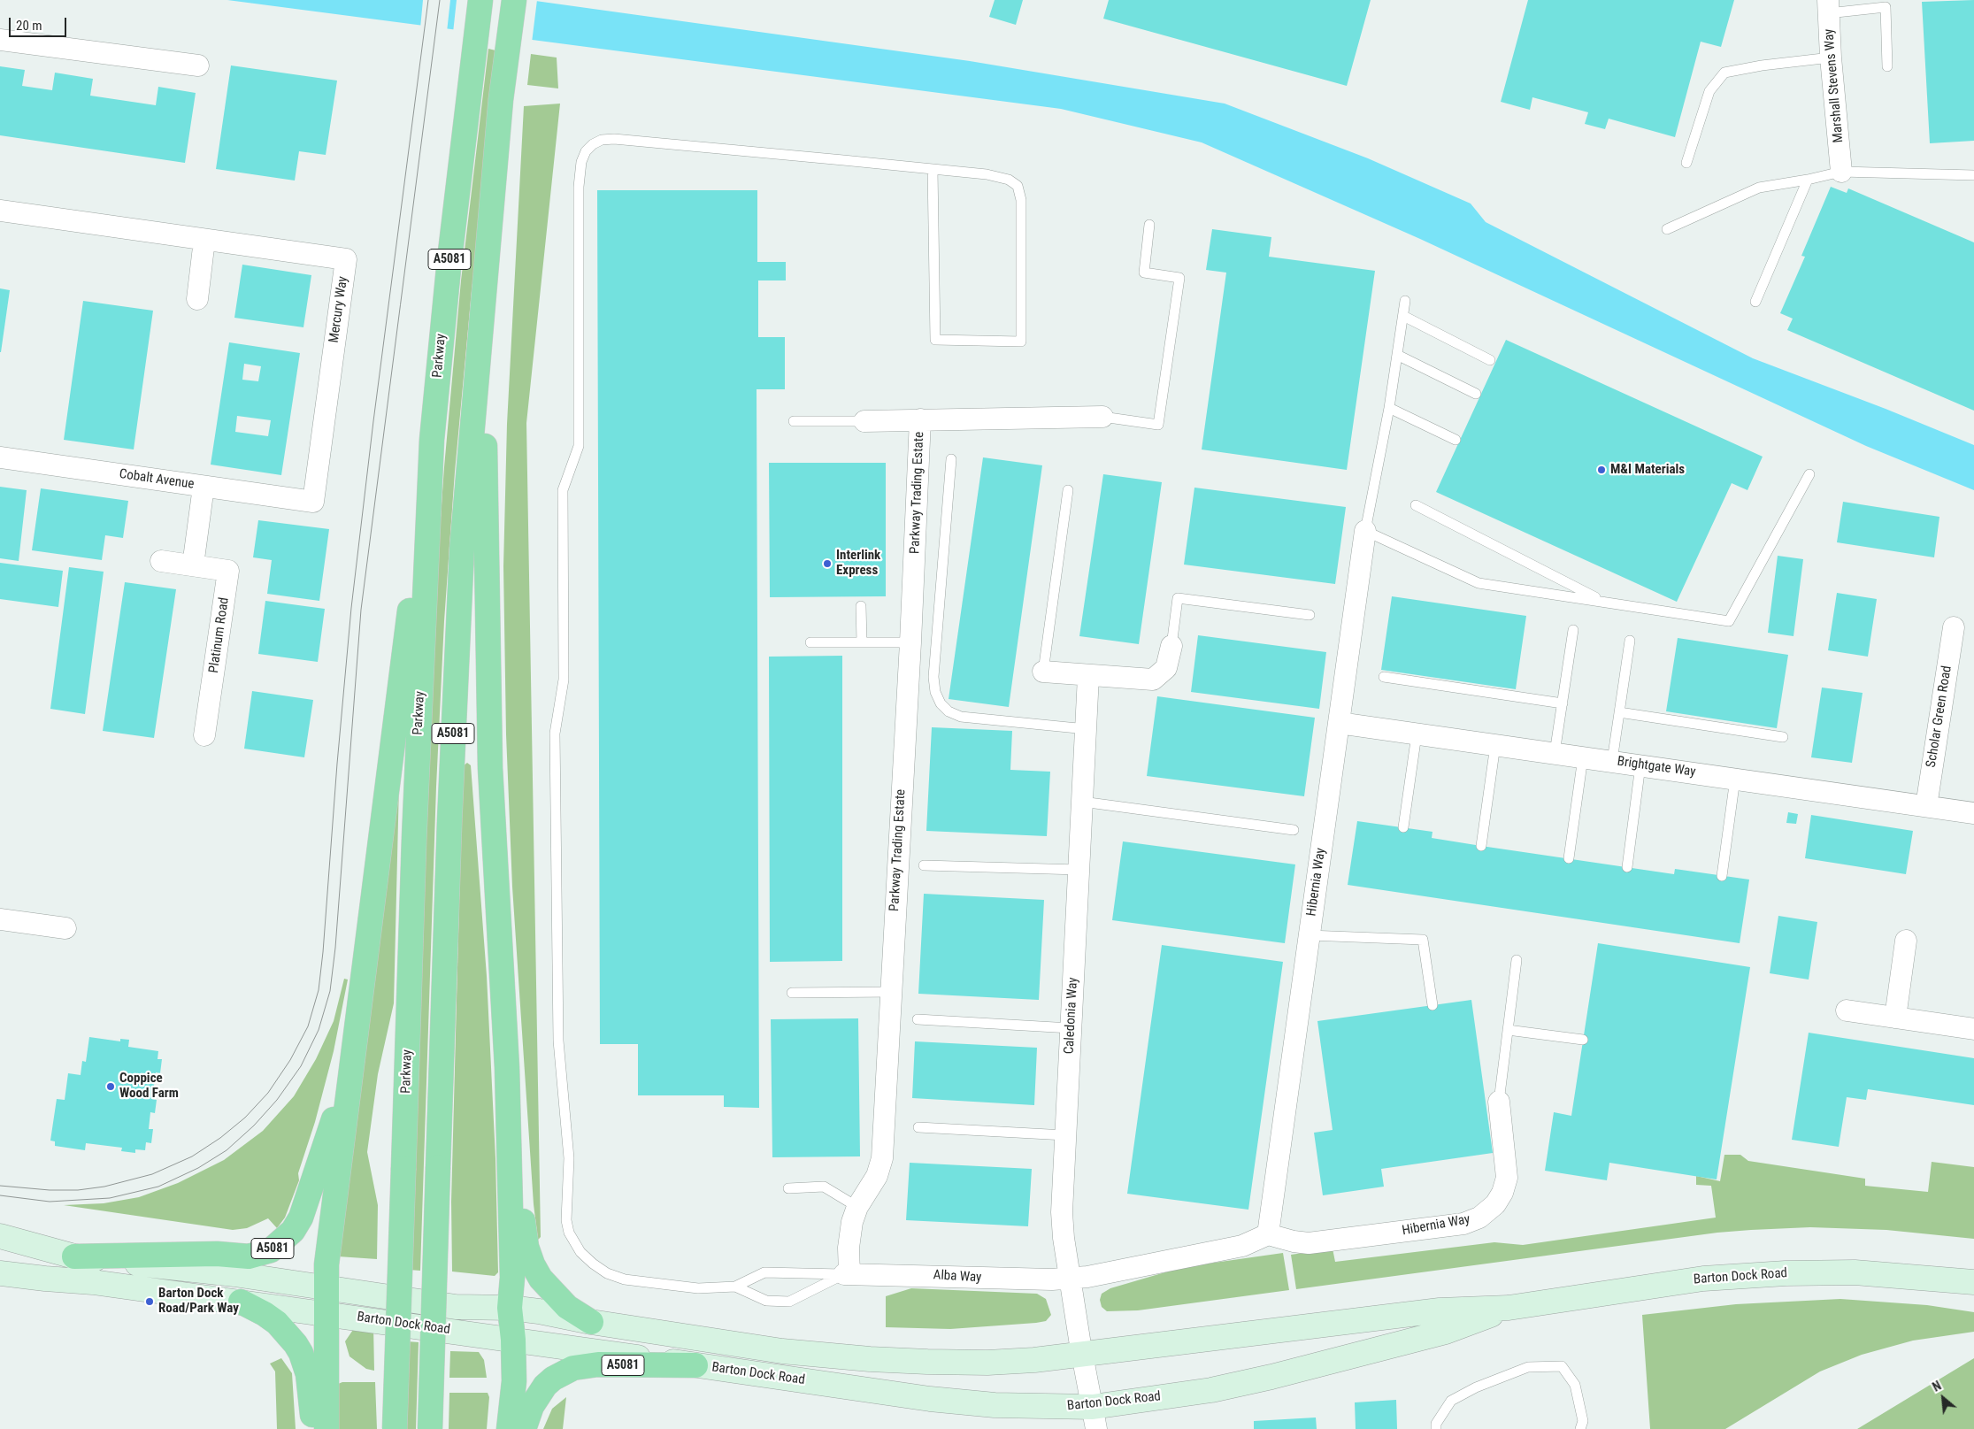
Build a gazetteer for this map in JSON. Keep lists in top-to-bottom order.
{
  "streets": {
    "highway": ["A5081", "Parkway"],
    "main road": ["Barton Dock Road"],
    "street": [
      "Marshall Stevens Way",
      "Mercury Way",
      "Cobalt Avenue",
      "Parkway Trading Estate",
      "Platinum Road",
      "Scholar Green Road",
      "Brightgate Way",
      "Hibernia Way",
      "Caledonia Way",
      "Alba Way"
    ]
  },
  "crossings": [
    ["A5081", "Parkway"],
    ["A5081", "Barton Dock Road"],
    ["Mercury Way", "Cobalt Avenue"],
    ["Parkway Trading Estate", "Alba Way"],
    ["Scholar Green Road", "Brightgate Way"],
    ["Brightgate Way", "Hibernia Way"],
    ["Caledonia Way", "Alba Way"],
    ["Caledonia Way", "Barton Dock Road"]
  ],
  "places": [
    "M&I Materials",
    "Interlink Express",
    "Coppice Wood Farm",
    "Barton Dock Road/Park Way"
  ],
  "scale_bar": "20 m",
  "north": "top left"
}
